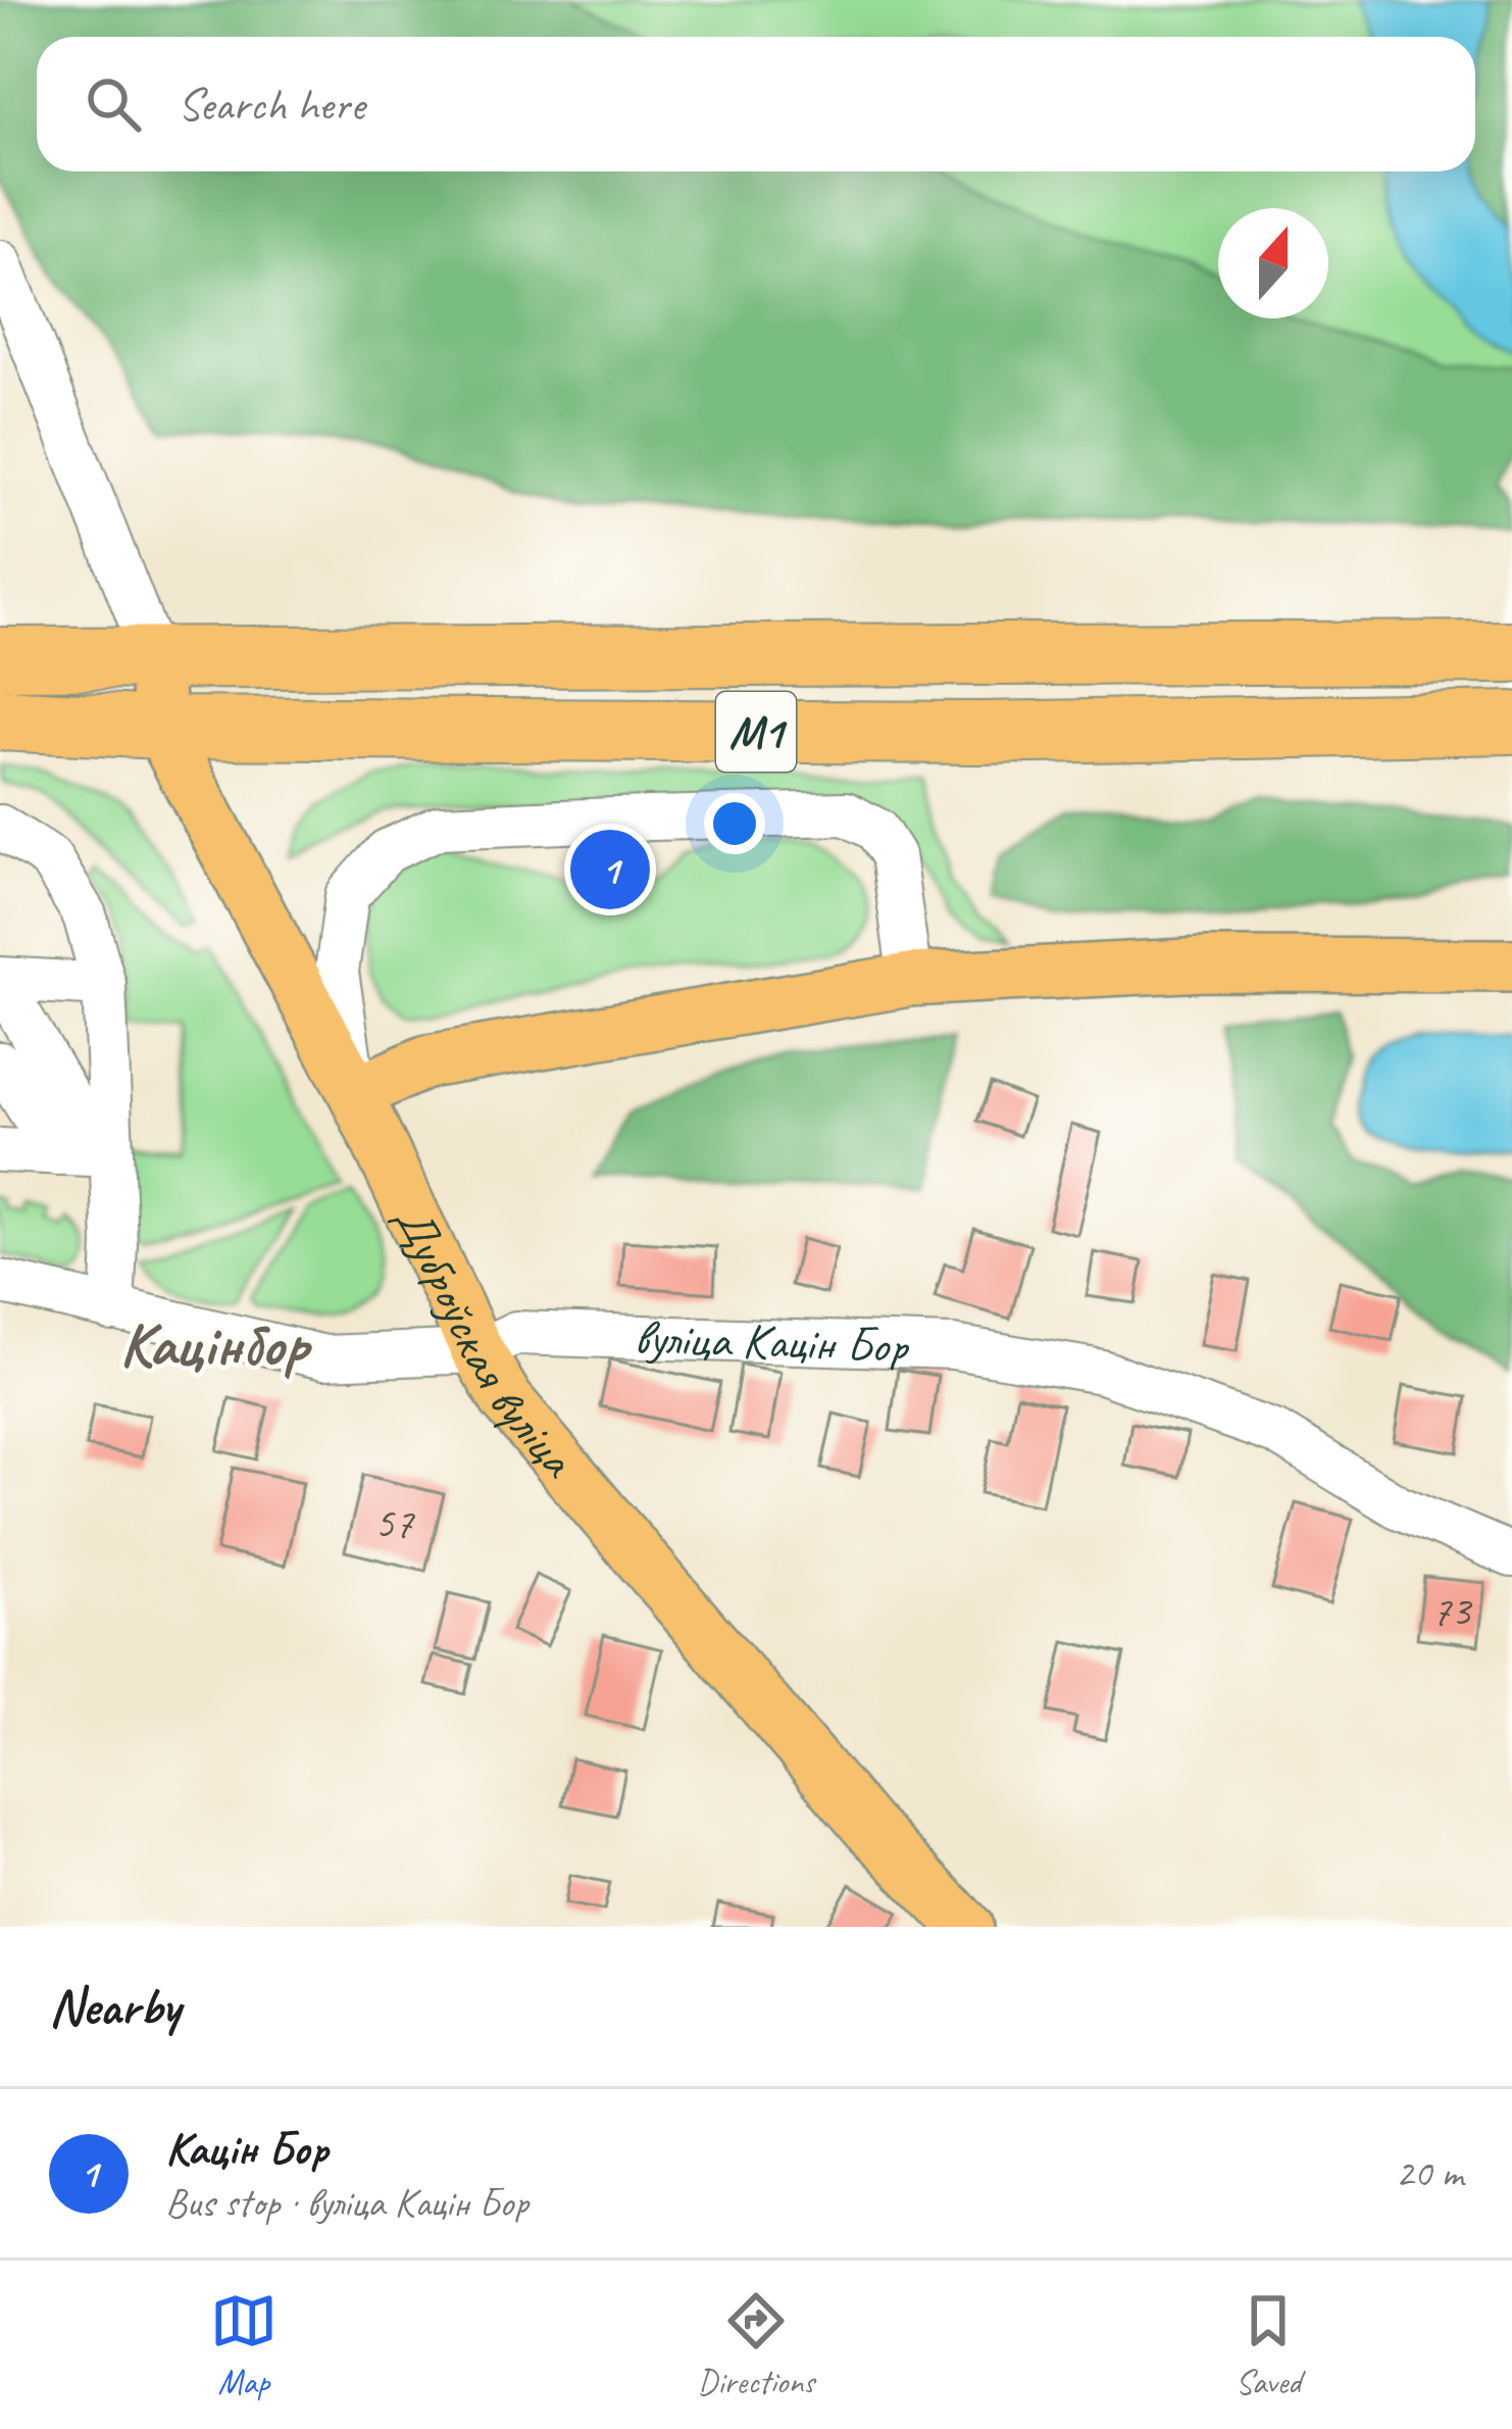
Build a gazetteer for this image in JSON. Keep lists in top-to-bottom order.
{
  "streets": {
    "highway": ["М1"],
    "main road": ["Дуброўская вуліца"],
    "street": ["вуліца Кацін Бор"]
  },
  "crossings": [
    ["М1", "Дуброўская вуліца"],
    ["Дуброўская вуліца", "вуліца Кацін Бор"]
  ],
  "districts": ["Кацінбор"],
  "house_numbers": ["57", "73"],
  "north": "top",
  "page": {
    "search": "Search here",
    "pins": "1",
    "heading": "Nearby",
    "list": [
      {
        "mark": "1",
        "name": "Кацін Бор",
        "note": "Bus stop · вуліца Кацін Бор",
        "value": "20 m"
      }
    ],
    "nav": ["Map", "Directions", "Saved"]
  }
}
